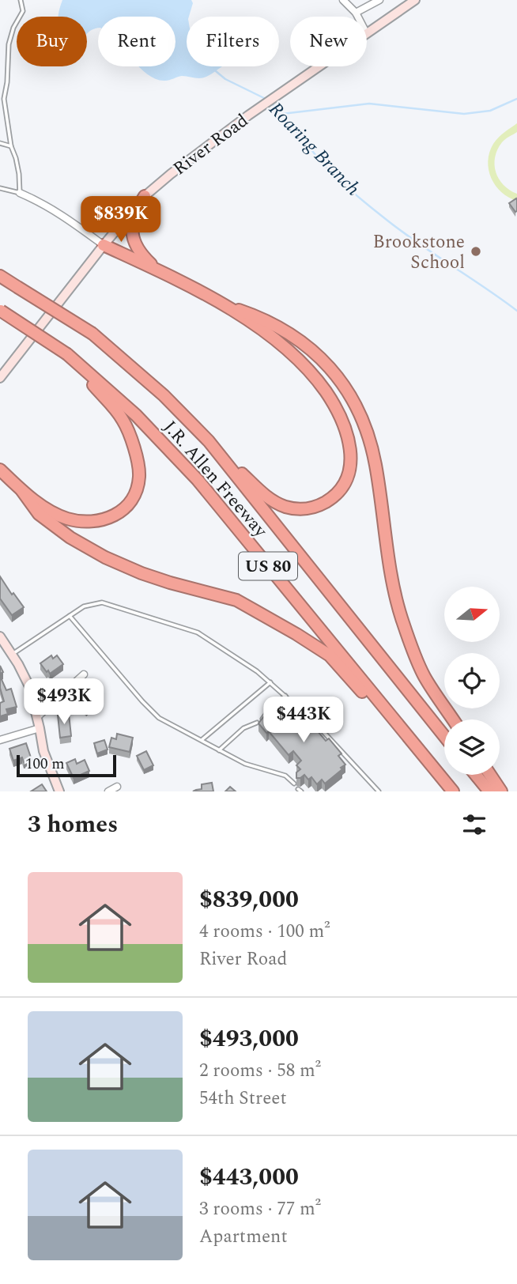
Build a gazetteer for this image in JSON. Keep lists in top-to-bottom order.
{
  "streets": {
    "highway": ["J.R. Allen Freeway", "US 80"],
    "main road": ["River Road"]
  },
  "crossings": [
    ["J.R. Allen Freeway", "US 80"]
  ],
  "water": ["Roaring Branch"],
  "places": ["Brookstone School"],
  "scale_bar": "100 m",
  "north": "right",
  "page": {
    "chip": [
      "Buy",
      "Rent",
      "Filters",
      "New"
    ],
    "price": ["$839K", "$493K", "$443K"],
    "scale": "100 m",
    "heading": "3 homes",
    "list": [
      {
        "name": "$839,000",
        "note": "4 rooms · 100 m² · River Road"
      },
      {
        "name": "$493,000",
        "note": "2 rooms · 58 m² · 54th Street"
      },
      {
        "name": "$443,000",
        "note": "3 rooms · 77 m² · Apartment"
      }
    ]
  }
}
